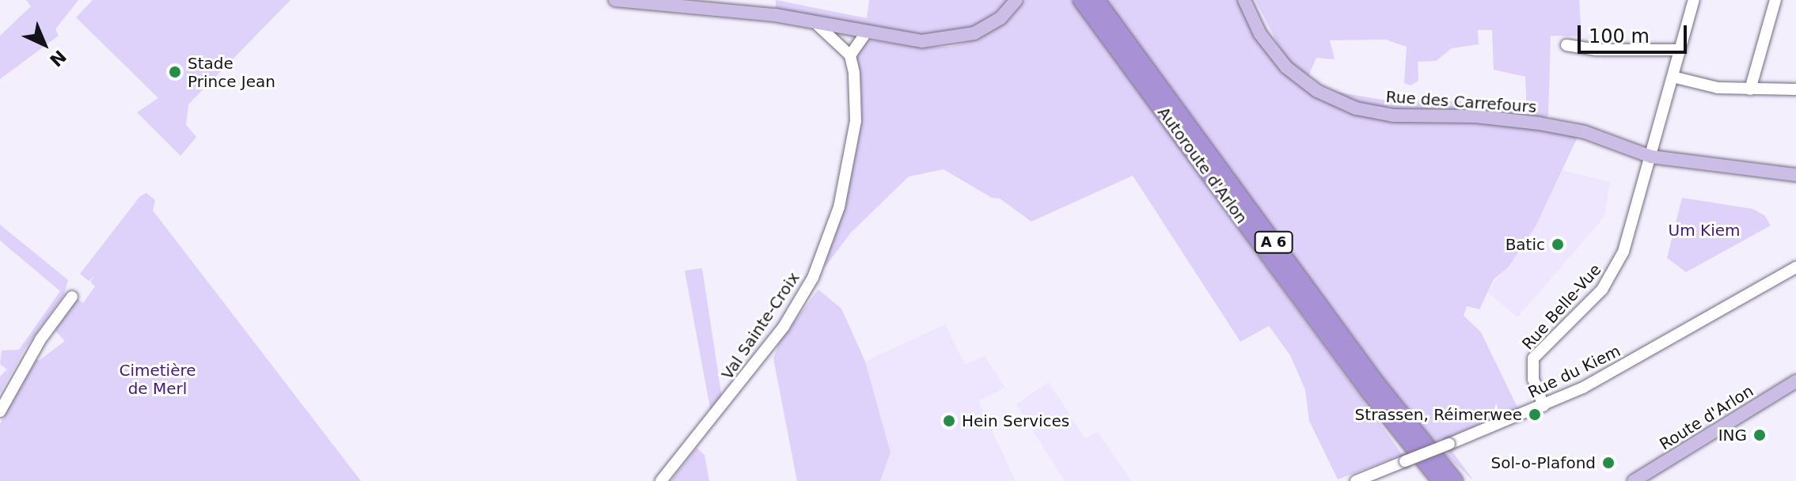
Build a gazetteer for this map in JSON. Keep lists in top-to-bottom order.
{
  "streets": {
    "highway": ["Autoroute d'Arlon", "A 6"],
    "main road": ["Rue des Carrefours", "Route d'Arlon"],
    "street": ["Rue Belle-Vue", "Val Sainte-Croix", "Rue du Kiem"]
  },
  "crossings": [
    ["Rue des Carrefours", "Rue Belle-Vue"],
    ["Rue Belle-Vue", "Rue du Kiem"]
  ],
  "parks": ["Um Kiem", "Cimetière de Merl"],
  "places": [
    "Stade Prince Jean",
    "Batic",
    "Strassen, Réimerwee",
    "Hein Services",
    "ING",
    "Sol-o-Plafond"
  ],
  "scale_bar": "100 m",
  "north": "bottom right"
}
